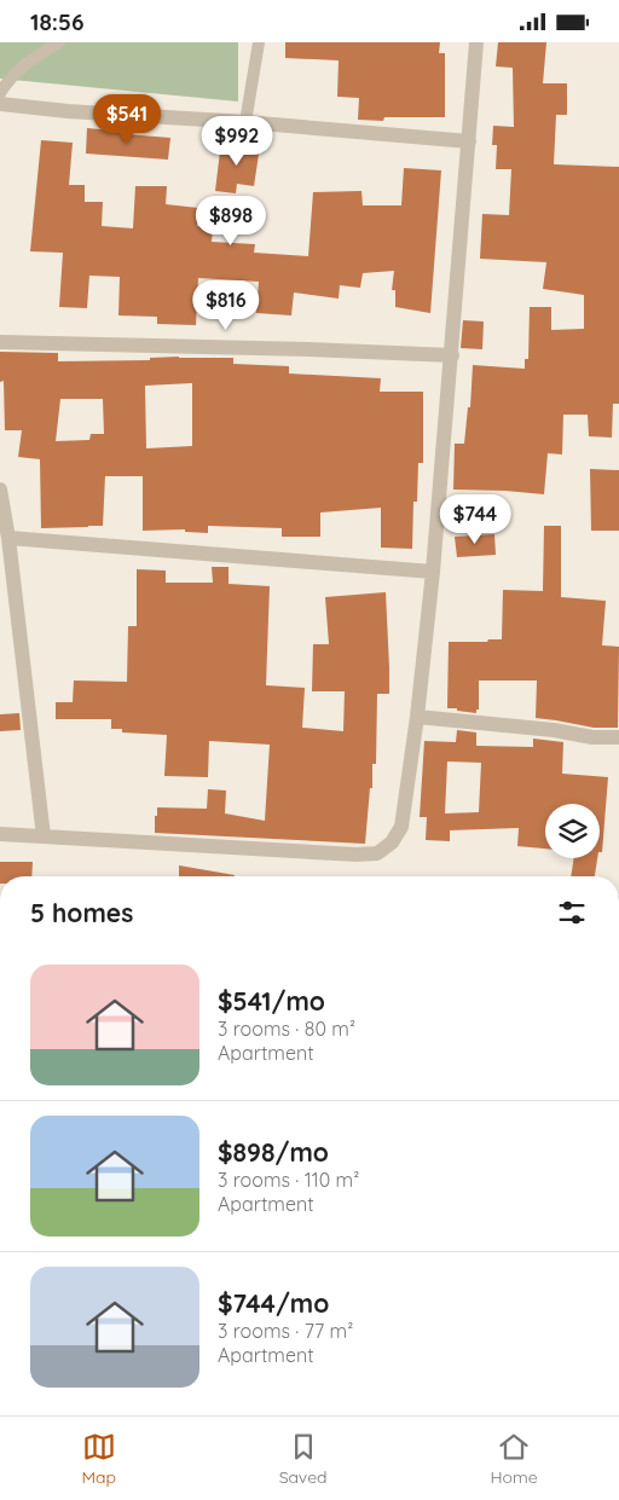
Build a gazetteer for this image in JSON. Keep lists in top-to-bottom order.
{
  "page": {
    "status": "18:56",
    "price": [
      "$541",
      "$992",
      "$898",
      "$816",
      "$744"
    ],
    "heading": "5 homes",
    "list": [
      {
        "name": "$541/mo",
        "note": "3 rooms · 80 m² · Apartment"
      },
      {
        "name": "$898/mo",
        "note": "3 rooms · 110 m² · Apartment"
      },
      {
        "name": "$744/mo",
        "note": "3 rooms · 77 m² · Apartment"
      }
    ],
    "tabs": ["Map", "Saved", "Home"]
  }
}
